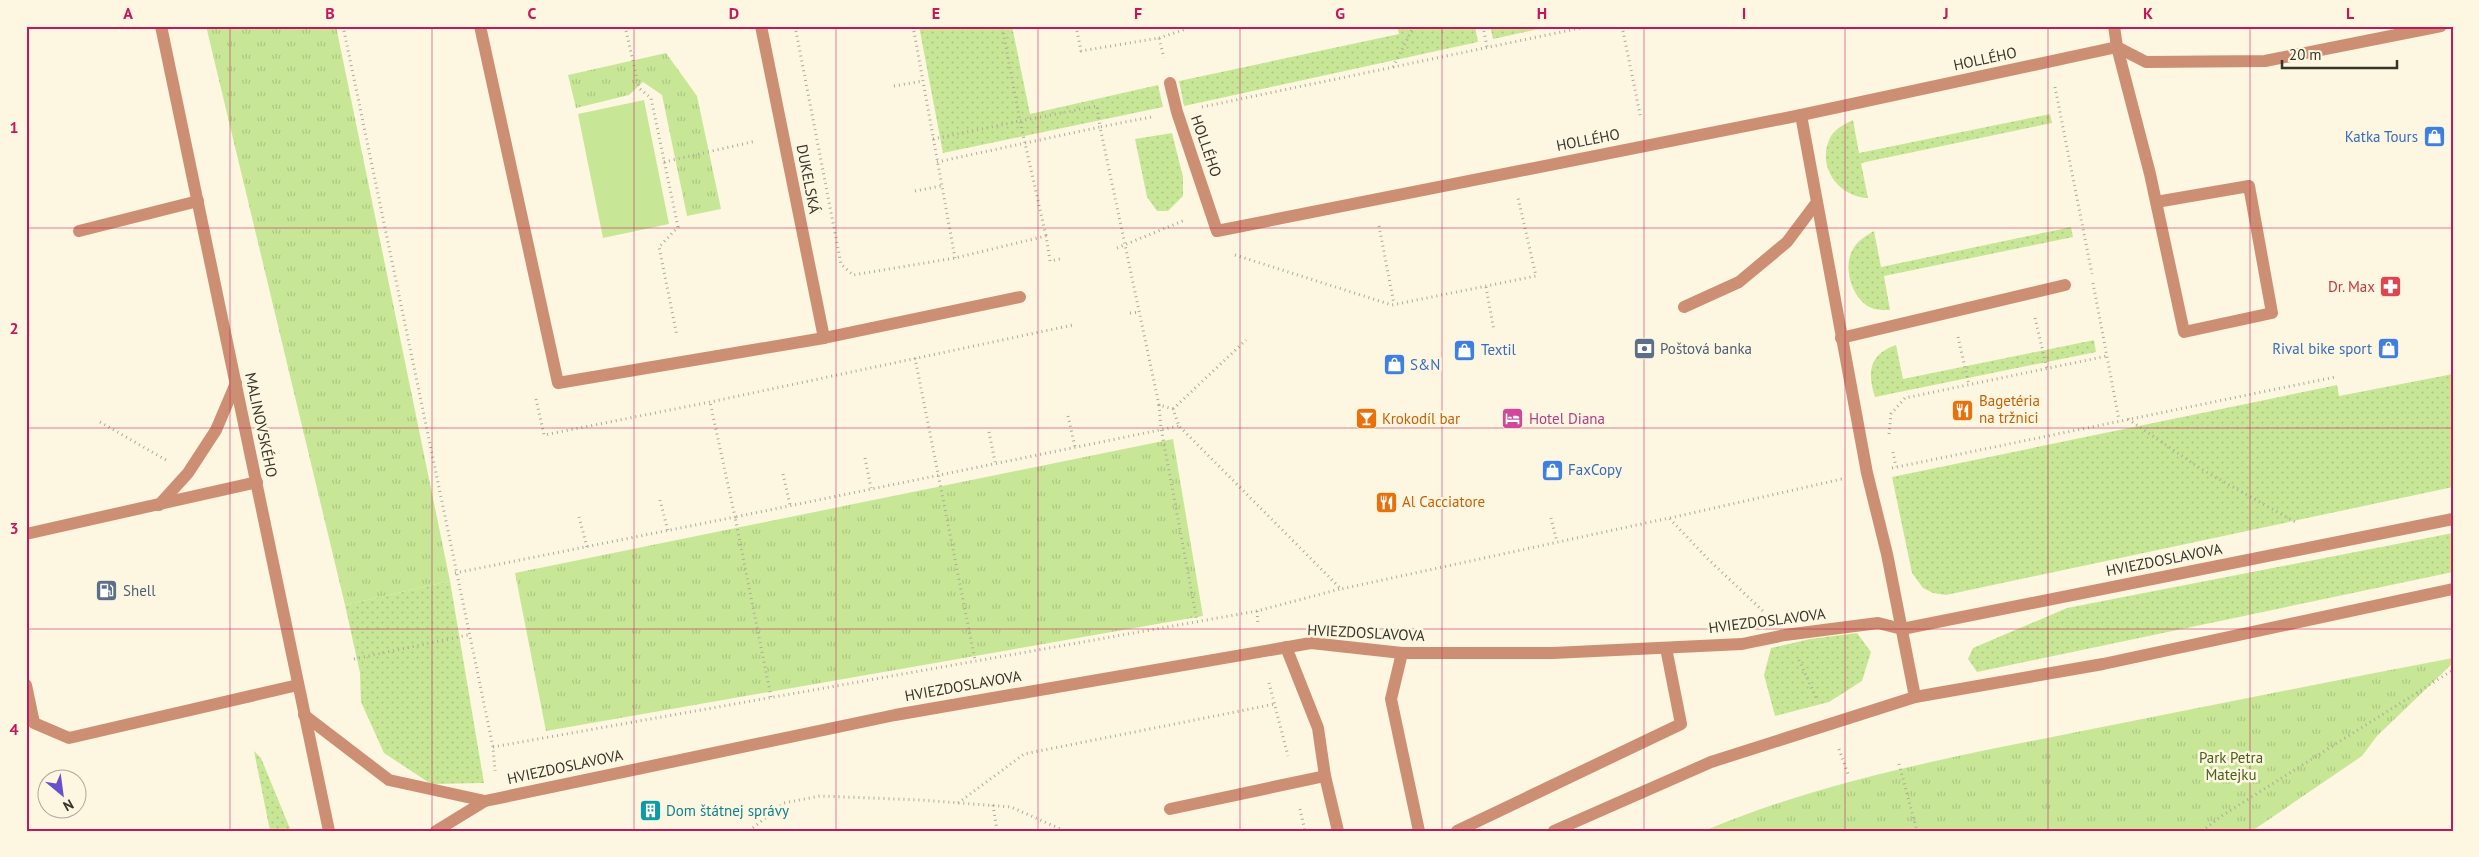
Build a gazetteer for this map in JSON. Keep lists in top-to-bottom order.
{
  "streets": {
    "street": [
      "HOLLÉHO",
      "DUKELSKÁ",
      "MALINOVSKÉHO",
      "HVIEZDOSLAVOVA"
    ]
  },
  "crossings": [
    ["MALINOVSKÉHO", "HVIEZDOSLAVOVA"]
  ],
  "parks": ["Park Petra Matejku"],
  "places": {
    "shop": [
      "Katka Tours",
      "Rival bike sport",
      "Textil",
      "S&N",
      "FaxCopy"
    ],
    "pharmacy": ["Dr. Max"],
    "bank": ["Poštová banka"],
    "restaurant": ["Bagetéria na tržnici", "Al Cacciatore"],
    "bar": ["Krokodíl bar"],
    "hotel": ["Hotel Diana"],
    "fuel station": ["Shell"],
    "building": ["Dom štátnej správy"]
  },
  "scale_bar": "20 m",
  "north": "bottom right",
  "grid": {
    "columns": [
      "A",
      "B",
      "C",
      "D",
      "E",
      "F",
      "G",
      "H",
      "I",
      "J",
      "K",
      "L"
    ],
    "rows": [
      "1",
      "2",
      "3",
      "4"
    ]
  }
}
